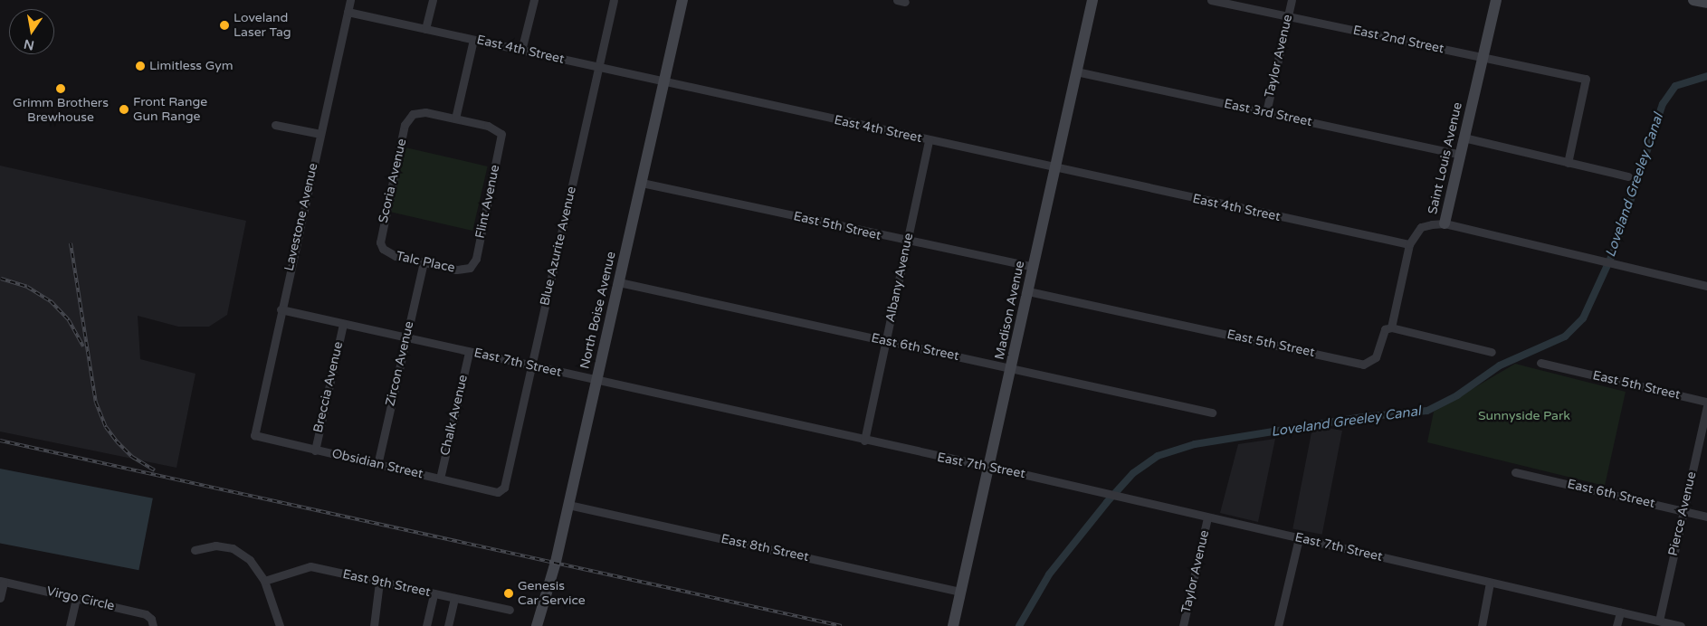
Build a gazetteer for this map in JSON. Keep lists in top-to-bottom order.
{
  "streets": {
    "street": [
      "East 2nd Street",
      "East 4th Street",
      "Taylor Avenue",
      "East 3rd Street",
      "Saint Louis Avenue",
      "Scoria Avenue",
      "Flint Avenue",
      "Lavestone Avenue",
      "East 5th Street",
      "Blue Azurite Avenue",
      "Talc Place",
      "Albany Avenue",
      "North Boise Avenue",
      "Madison Avenue",
      "East 6th Street",
      "East 7th Street",
      "Zircon Avenue",
      "Breccia Avenue",
      "Chalk Avenue",
      "Obsidian Street",
      "Pierce Avenue",
      "East 8th Street",
      "East 9th Street",
      "Virgo Circle"
    ]
  },
  "crossings": [
    ["East 2nd Street", "Taylor Avenue"],
    ["East 2nd Street", "Saint Louis Avenue"],
    ["East 4th Street", "Saint Louis Avenue"],
    ["East 4th Street", "Lavestone Avenue"],
    ["East 4th Street", "Blue Azurite Avenue"],
    ["East 4th Street", "Albany Avenue"],
    ["East 4th Street", "North Boise Avenue"],
    ["East 4th Street", "Madison Avenue"],
    ["Taylor Avenue", "East 3rd Street"],
    ["Taylor Avenue", "East 7th Street"],
    ["East 3rd Street", "Saint Louis Avenue"],
    ["East 3rd Street", "Madison Avenue"],
    ["Saint Louis Avenue", "East 5th Street"],
    ["Scoria Avenue", "Flint Avenue"],
    ["Scoria Avenue", "Talc Place"],
    ["Flint Avenue", "Talc Place"],
    ["Lavestone Avenue", "East 7th Street"],
    ["Lavestone Avenue", "Obsidian Street"],
    ["East 5th Street", "Albany Avenue"],
    ["East 5th Street", "North Boise Avenue"],
    ["East 5th Street", "Madison Avenue"],
    ["Blue Azurite Avenue", "East 7th Street"],
    ["Blue Azurite Avenue", "Obsidian Street"],
    ["Talc Place", "Zircon Avenue"],
    ["Albany Avenue", "East 6th Street"],
    ["Albany Avenue", "East 7th Street"],
    ["North Boise Avenue", "East 6th Street"],
    ["North Boise Avenue", "East 7th Street"],
    ["North Boise Avenue", "East 8th Street"],
    ["Madison Avenue", "East 6th Street"],
    ["Madison Avenue", "East 7th Street"],
    ["Madison Avenue", "East 8th Street"],
    ["East 6th Street", "Pierce Avenue"],
    ["East 7th Street", "Zircon Avenue"],
    ["East 7th Street", "Breccia Avenue"],
    ["East 7th Street", "Chalk Avenue"],
    ["East 7th Street", "Pierce Avenue"],
    ["Zircon Avenue", "Obsidian Street"],
    ["Breccia Avenue", "Obsidian Street"],
    ["Chalk Avenue", "Obsidian Street"]
  ],
  "water": ["Loveland Greeley Canal"],
  "parks": ["Sunnyside Park"],
  "places": [
    "Loveland Laser Tag",
    "Limitless Gym",
    "Grimm Brothers Brewhouse",
    "Front Range Gun Range",
    "Genesis Car Service"
  ],
  "north": "bottom"
}
